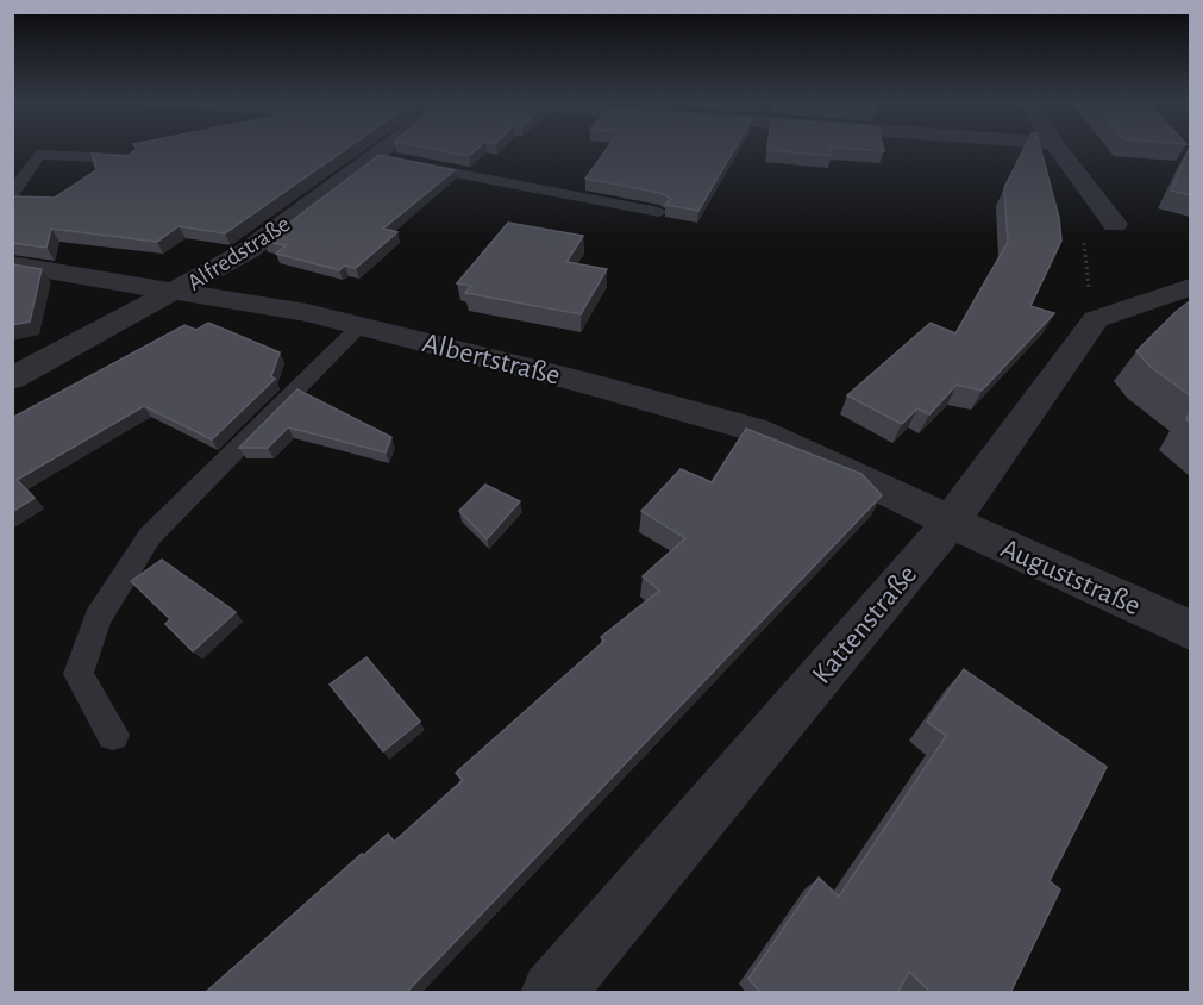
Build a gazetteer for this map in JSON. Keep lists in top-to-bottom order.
{
  "streets": {
    "street": [
      "Alfredstraße",
      "Albertstraße",
      "Auguststraße",
      "Kattenstraße"
    ]
  },
  "crossings": [
    ["Alfredstraße", "Albertstraße"],
    ["Albertstraße", "Auguststraße"],
    ["Albertstraße", "Kattenstraße"],
    ["Auguststraße", "Kattenstraße"]
  ]
}
